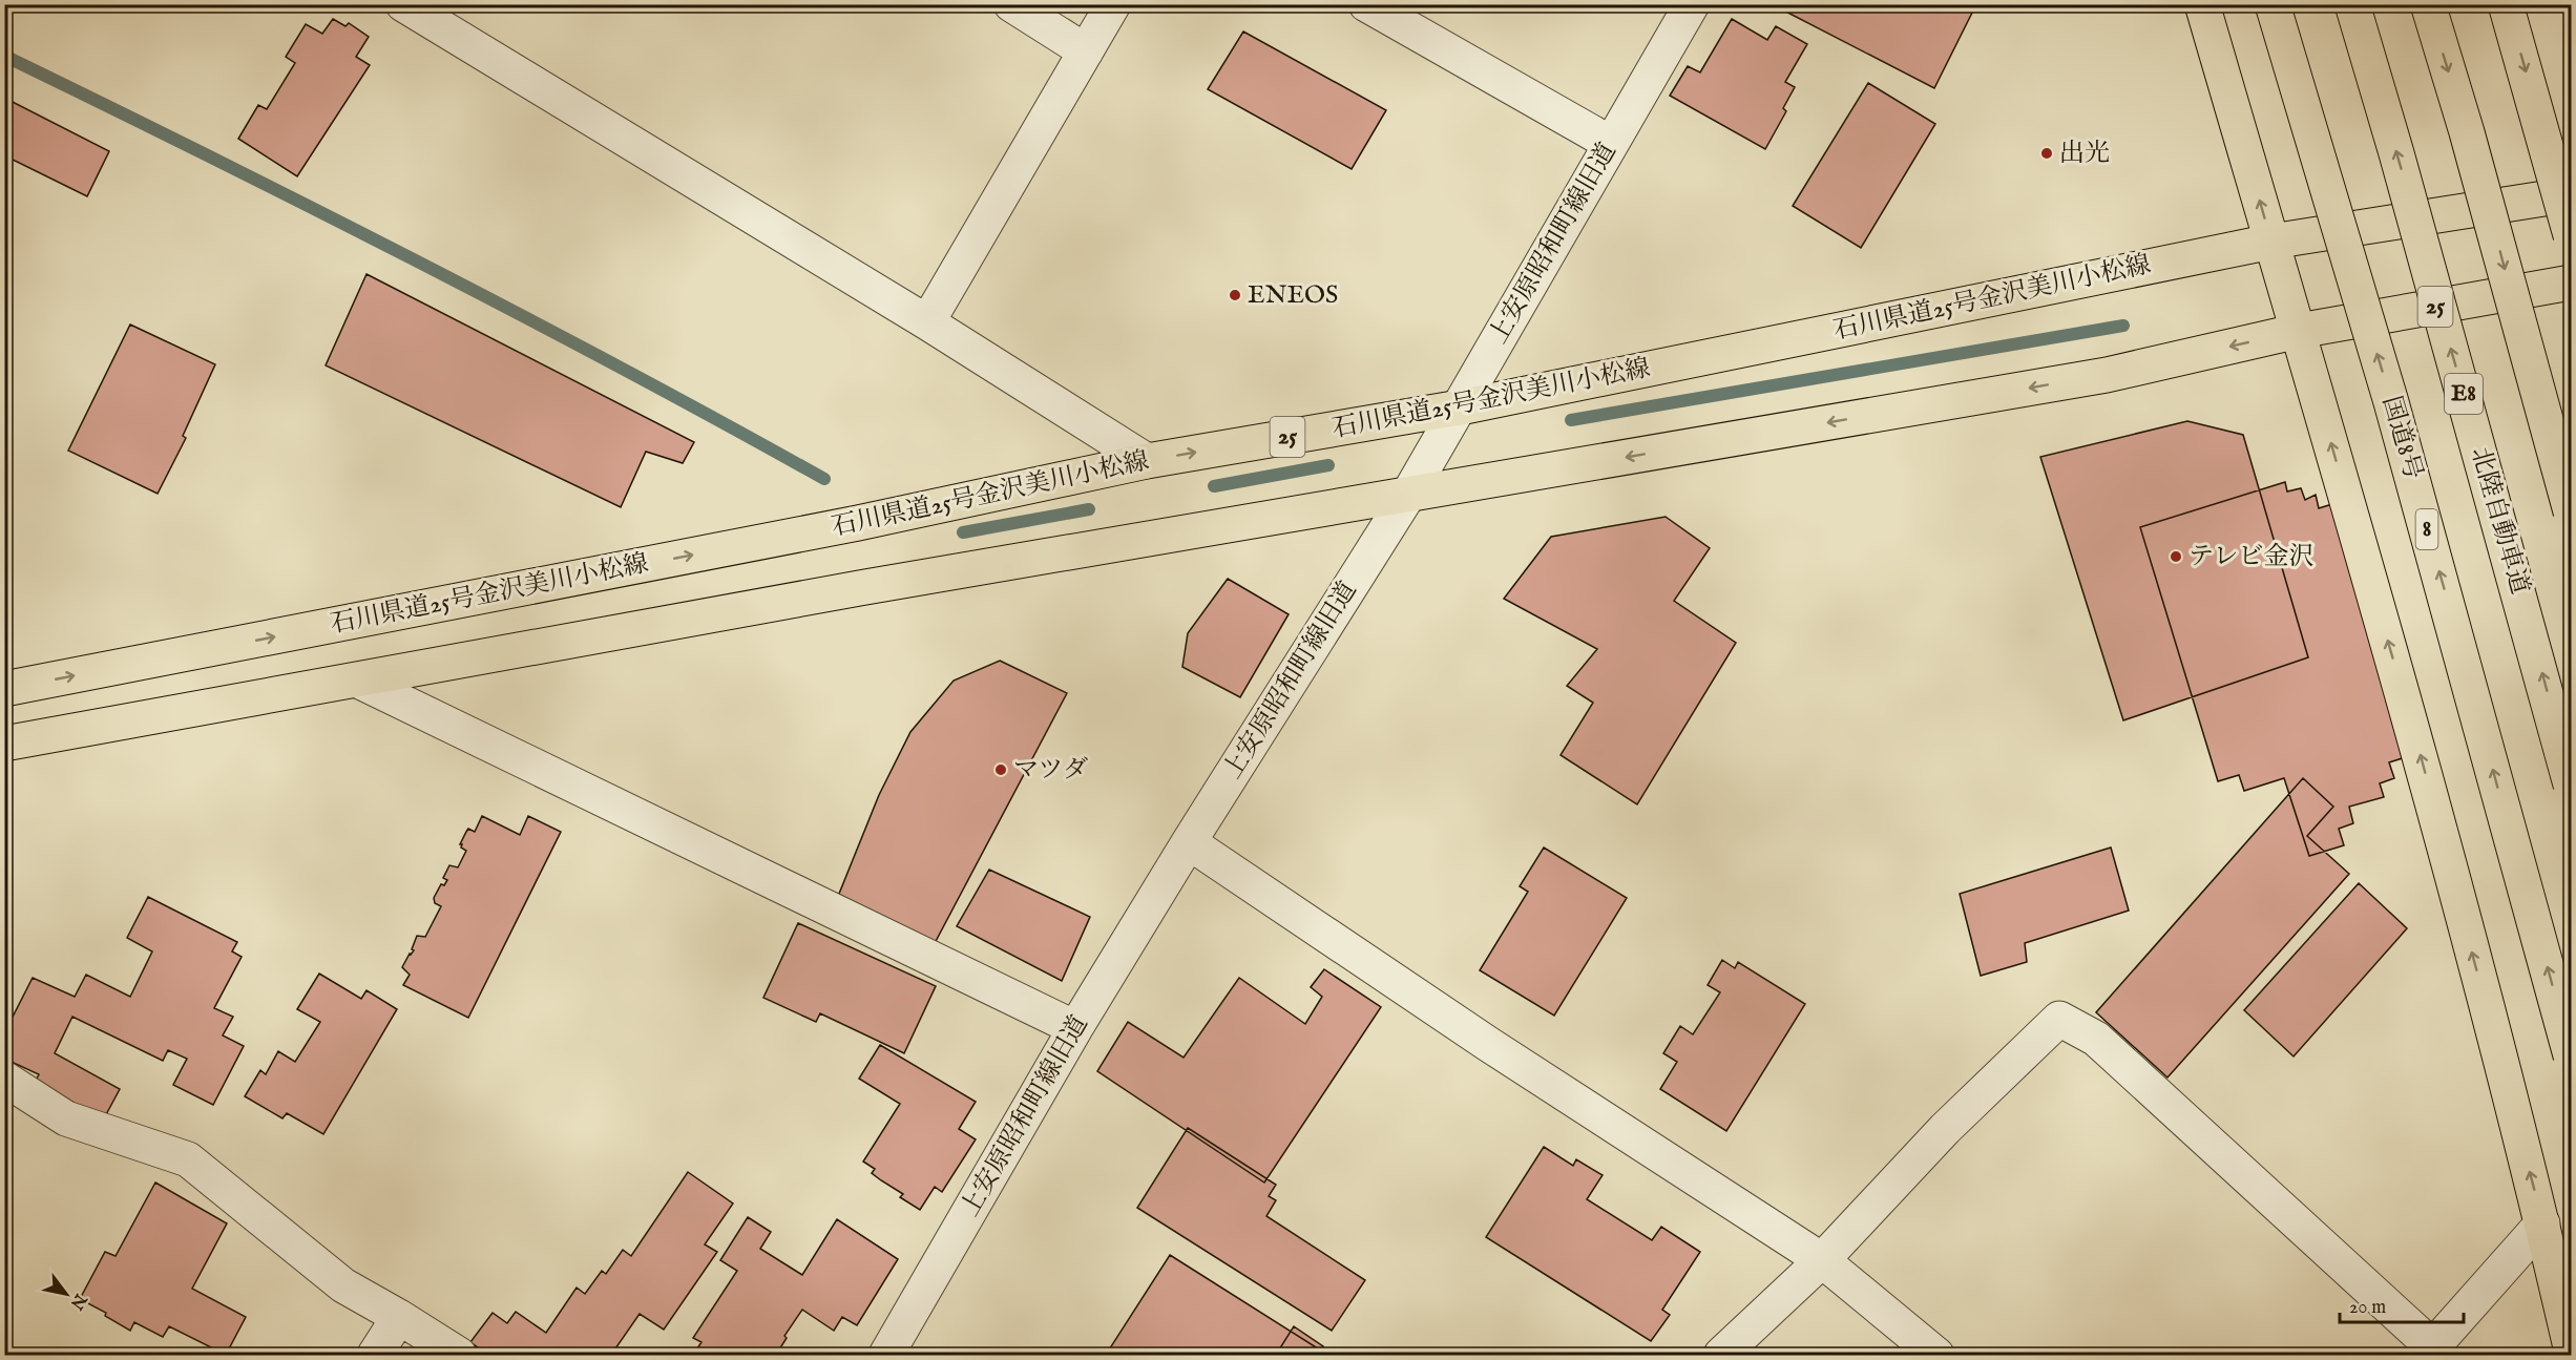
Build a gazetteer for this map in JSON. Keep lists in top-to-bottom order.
{
  "streets": {
    "main road": [
      "石川県道25号金沢美川小松線",
      "25",
      "E8",
      "国道8号",
      "北陸自動車道",
      "8"
    ],
    "street": ["上安原昭和町線旧道"]
  },
  "crossings": [
    ["上安原昭和町線旧道", "石川県道25号金沢美川小松線"],
    ["上安原昭和町線旧道", "25"]
  ],
  "places": [
    "出光",
    "ENEOS",
    "テレビ金沢",
    "マツダ"
  ],
  "scale_bar": "20 m",
  "north": "bottom right"
}
